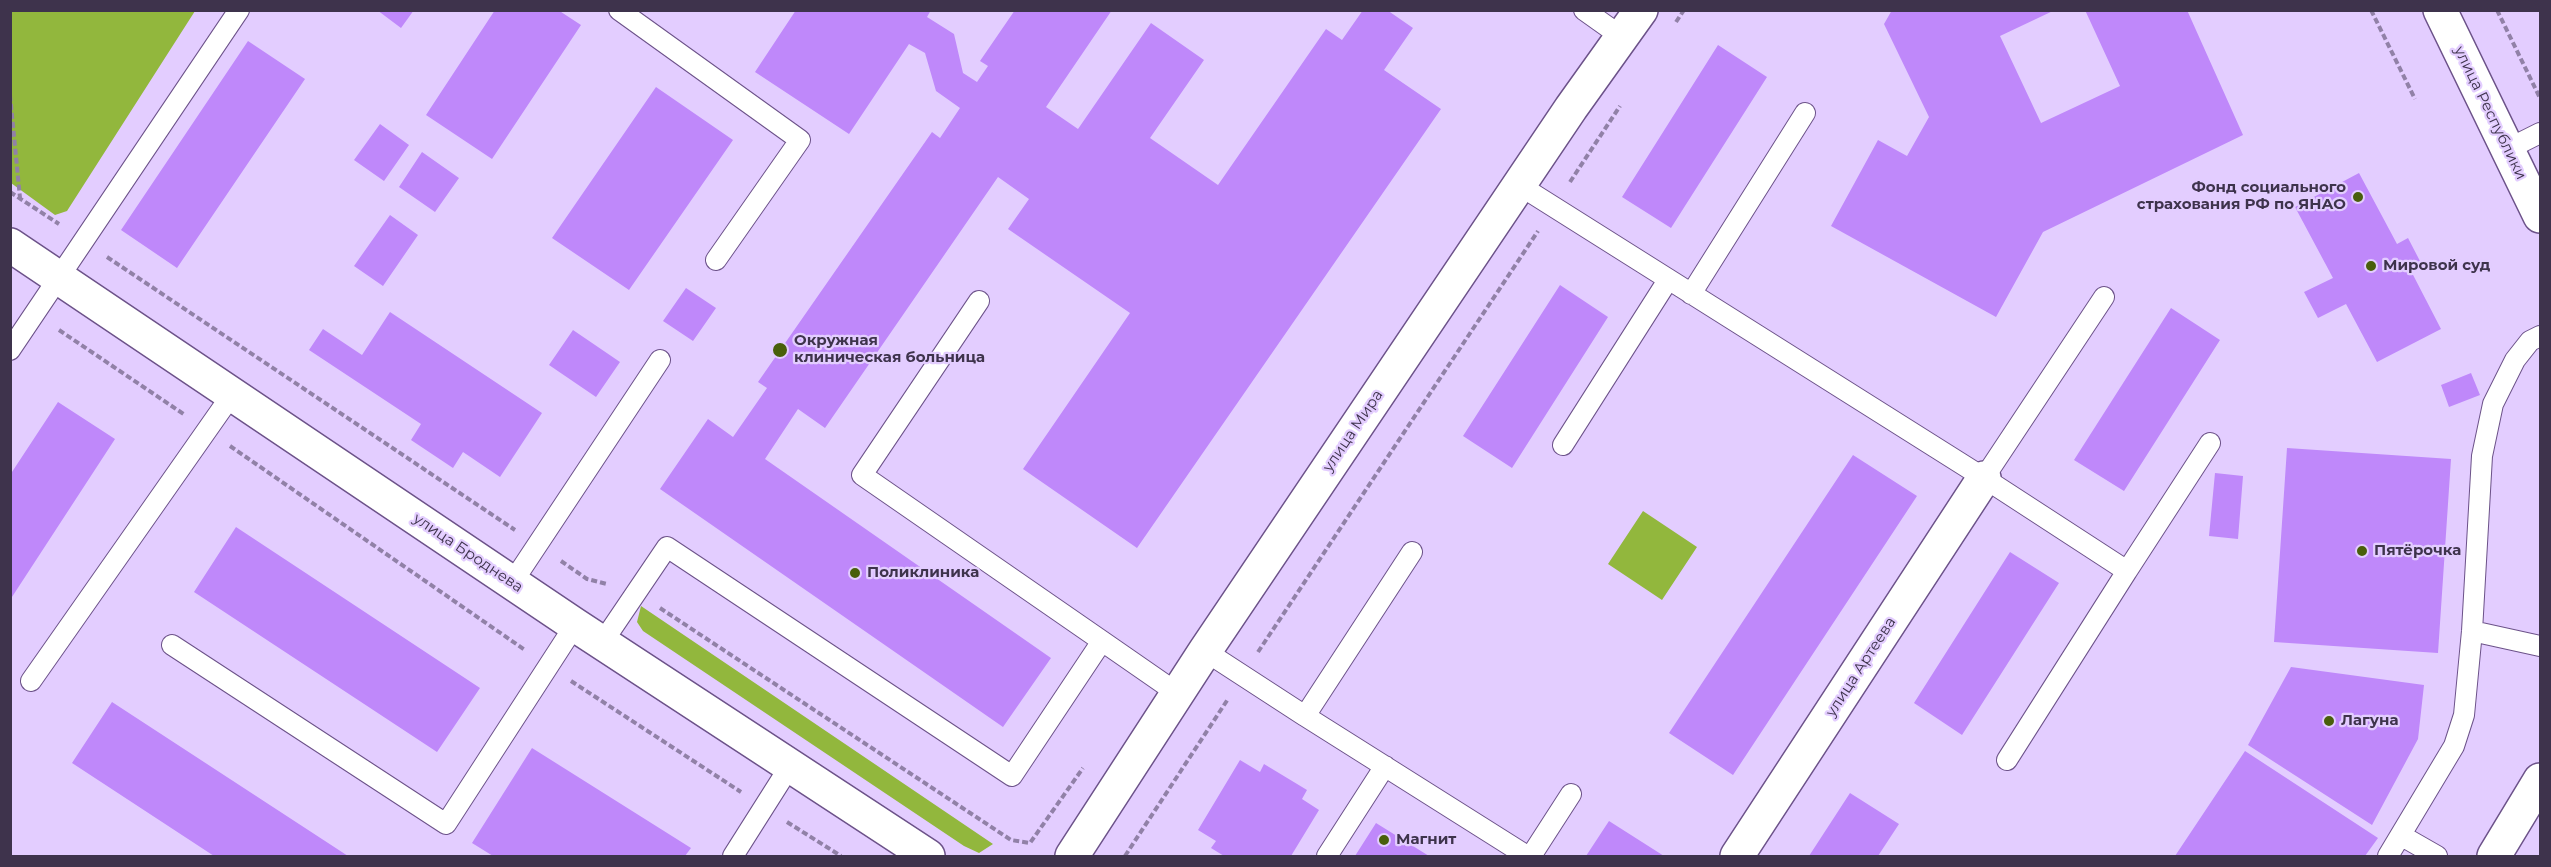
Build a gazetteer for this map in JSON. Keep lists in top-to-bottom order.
{
  "streets": {
    "street": [
      "улица Республики",
      "улица Мира",
      "улица Броднева",
      "улица Артеева"
    ]
  },
  "places": [
    "Фонд социального страхования РФ по ЯНАО",
    "Мировой суд",
    "Окружная клиническая больница",
    "Пятёрочка",
    "Поликлиника",
    "Лагуна",
    "Магнит"
  ]
}
